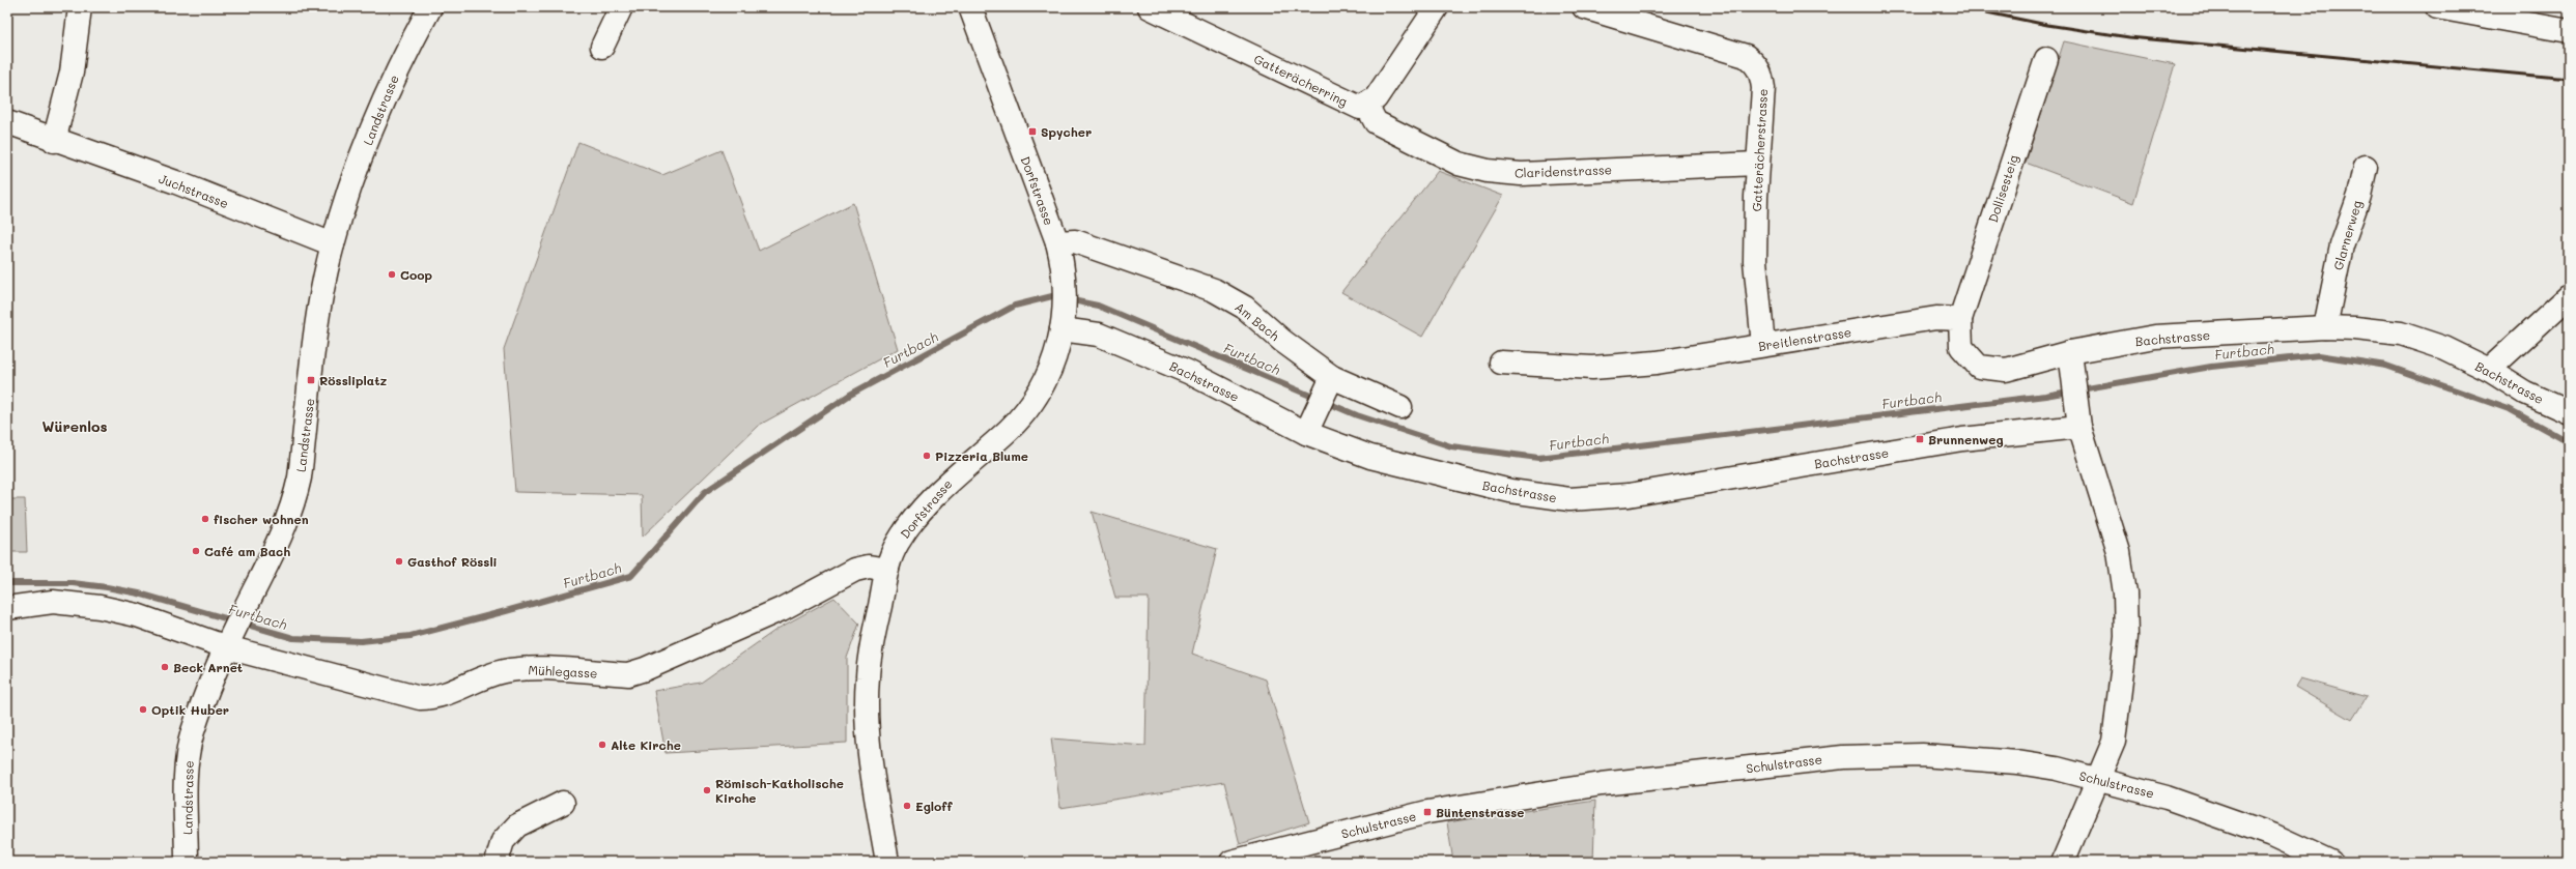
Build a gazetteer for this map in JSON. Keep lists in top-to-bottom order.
{
  "streets": {
    "street": [
      "Gatterächerring",
      "Landstrasse",
      "Gatterächerstrasse",
      "Claridenstrasse",
      "Dollisesteig",
      "Juchstrasse",
      "Dorfstrasse",
      "Glarnerweg",
      "Am Bach",
      "Bachstrasse",
      "Breitlenstrasse",
      "Mühlegasse",
      "Schulstrasse"
    ]
  },
  "crossings": [
    ["Gatterächerring", "Claridenstrasse"],
    ["Landstrasse", "Juchstrasse"],
    ["Landstrasse", "Mühlegasse"],
    ["Gatterächerstrasse", "Claridenstrasse"],
    ["Gatterächerstrasse", "Breitlenstrasse"],
    ["Dollisesteig", "Breitlenstrasse"],
    ["Dorfstrasse", "Am Bach"],
    ["Dorfstrasse", "Bachstrasse"],
    ["Dorfstrasse", "Mühlegasse"],
    ["Glarnerweg", "Bachstrasse"]
  ],
  "districts": ["Würenlos"],
  "water": ["Furtbach"],
  "places": {
    "transit": [
      "Spycher",
      "Rössliplatz",
      "Brunnenweg",
      "Büntenstrasse"
    ],
    "other": [
      "Coop",
      "Pizzeria Blume",
      "fischer wohnen",
      "Café am Bach",
      "Gasthof Rössli",
      "Beck Arnet",
      "Optik Huber",
      "Alte Kirche",
      "Römisch-Katholische Kirche",
      "Egloff"
    ]
  }
}
